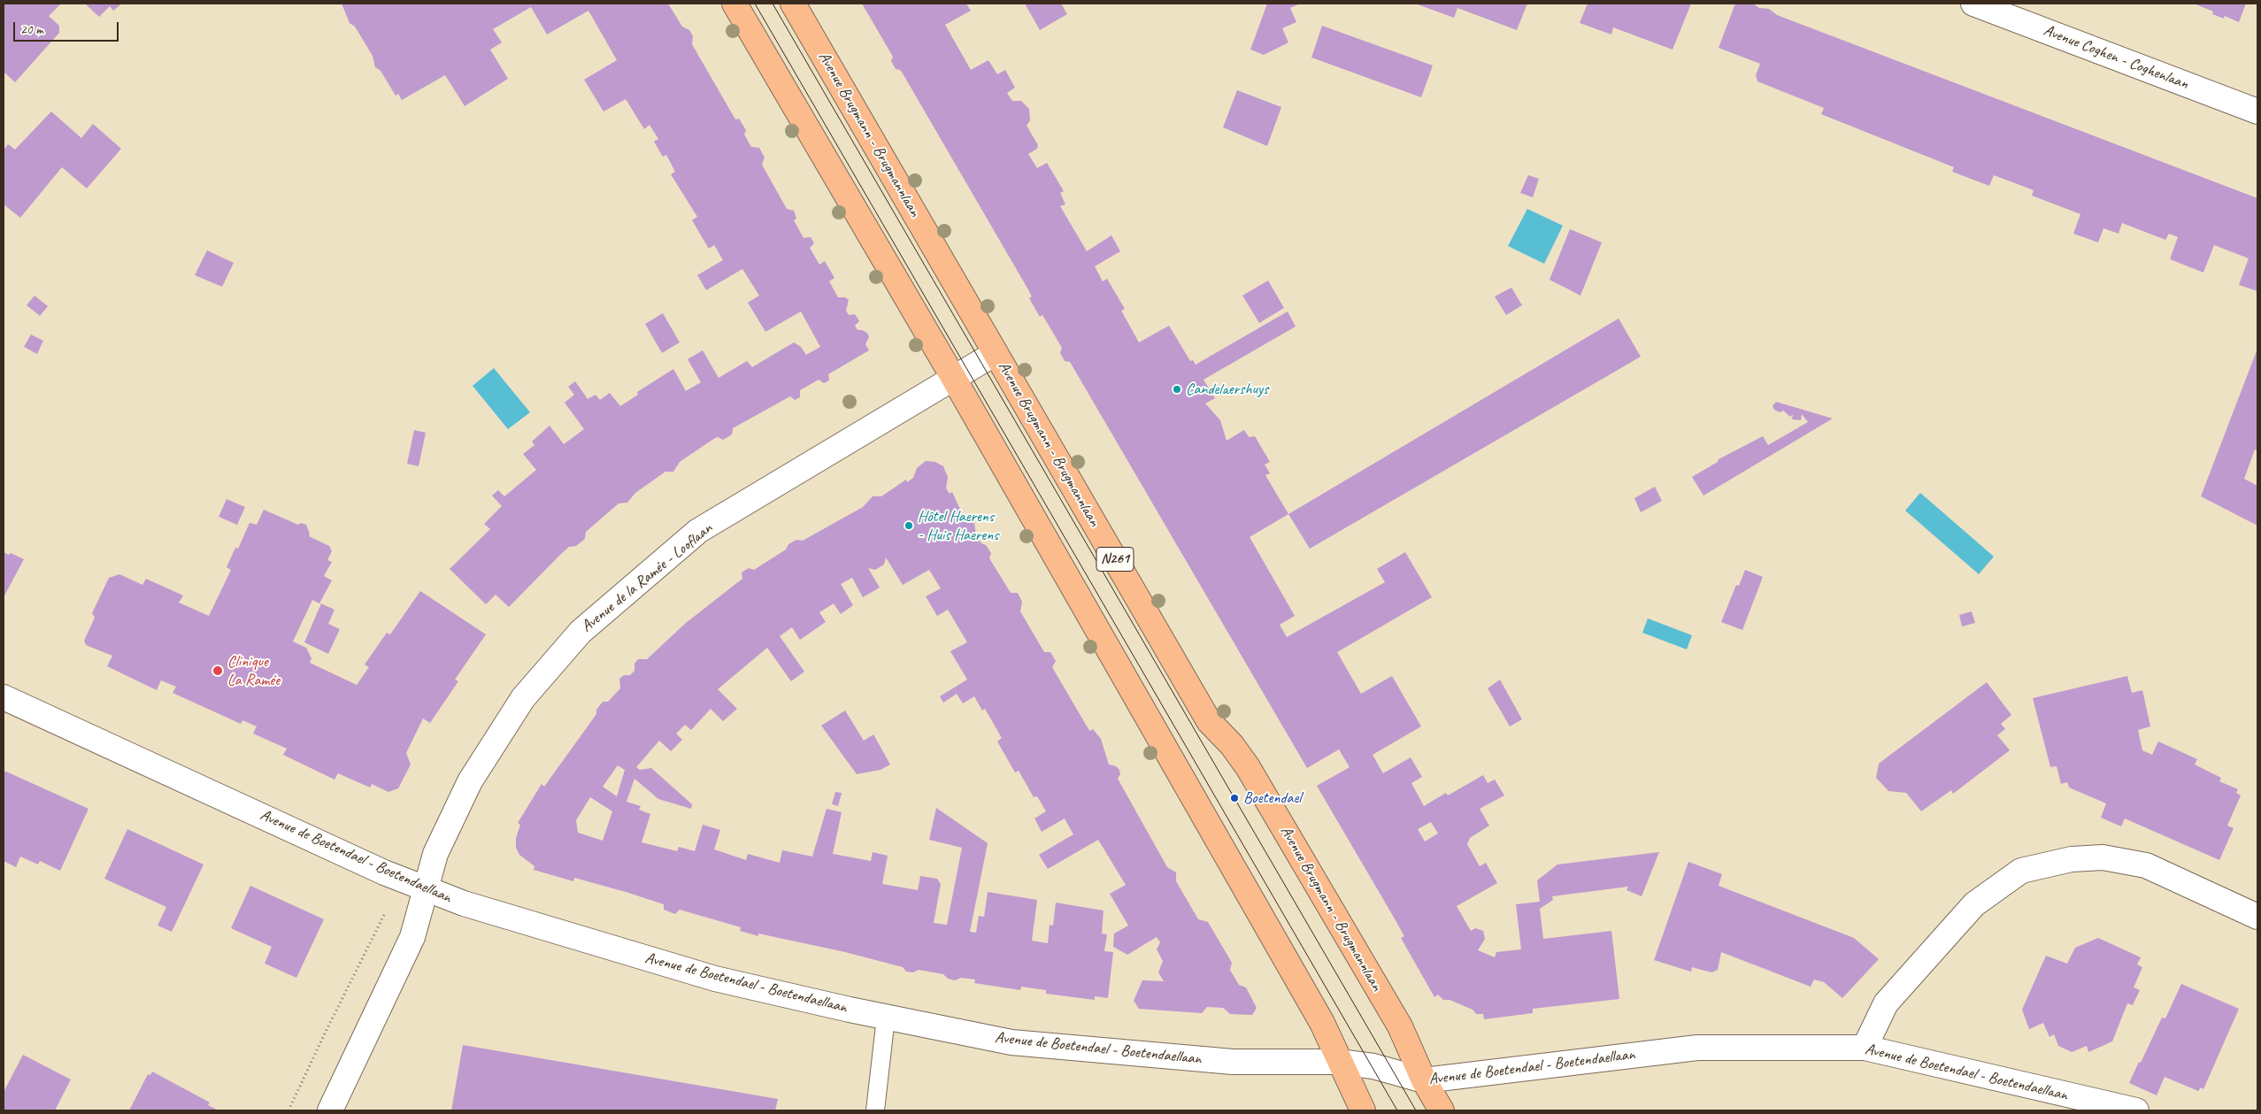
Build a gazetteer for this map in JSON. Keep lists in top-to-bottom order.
{
  "streets": {
    "main road": ["Avenue Brugmann - Brugmannlaan", "N261"],
    "street": ["Avenue Coghen - Coghenlaan", "Avenue de la Ramée - Looflaan", "Avenue de Boetendael - Boetendaellaan"]
  },
  "crossings": [
    ["Avenue Brugmann - Brugmannlaan", "Avenue de la Ramée - Looflaan"],
    ["Avenue Brugmann - Brugmannlaan", "Avenue de Boetendael - Boetendaellaan"],
    ["Avenue de la Ramée - Looflaan", "Avenue de Boetendael - Boetendaellaan"]
  ],
  "places": [
    "Candelaershuys",
    "Hôtel Haerens - Huis Haerens",
    "Clinique La Ramée",
    "Boetendael"
  ],
  "scale_bar": "20 m"
}
